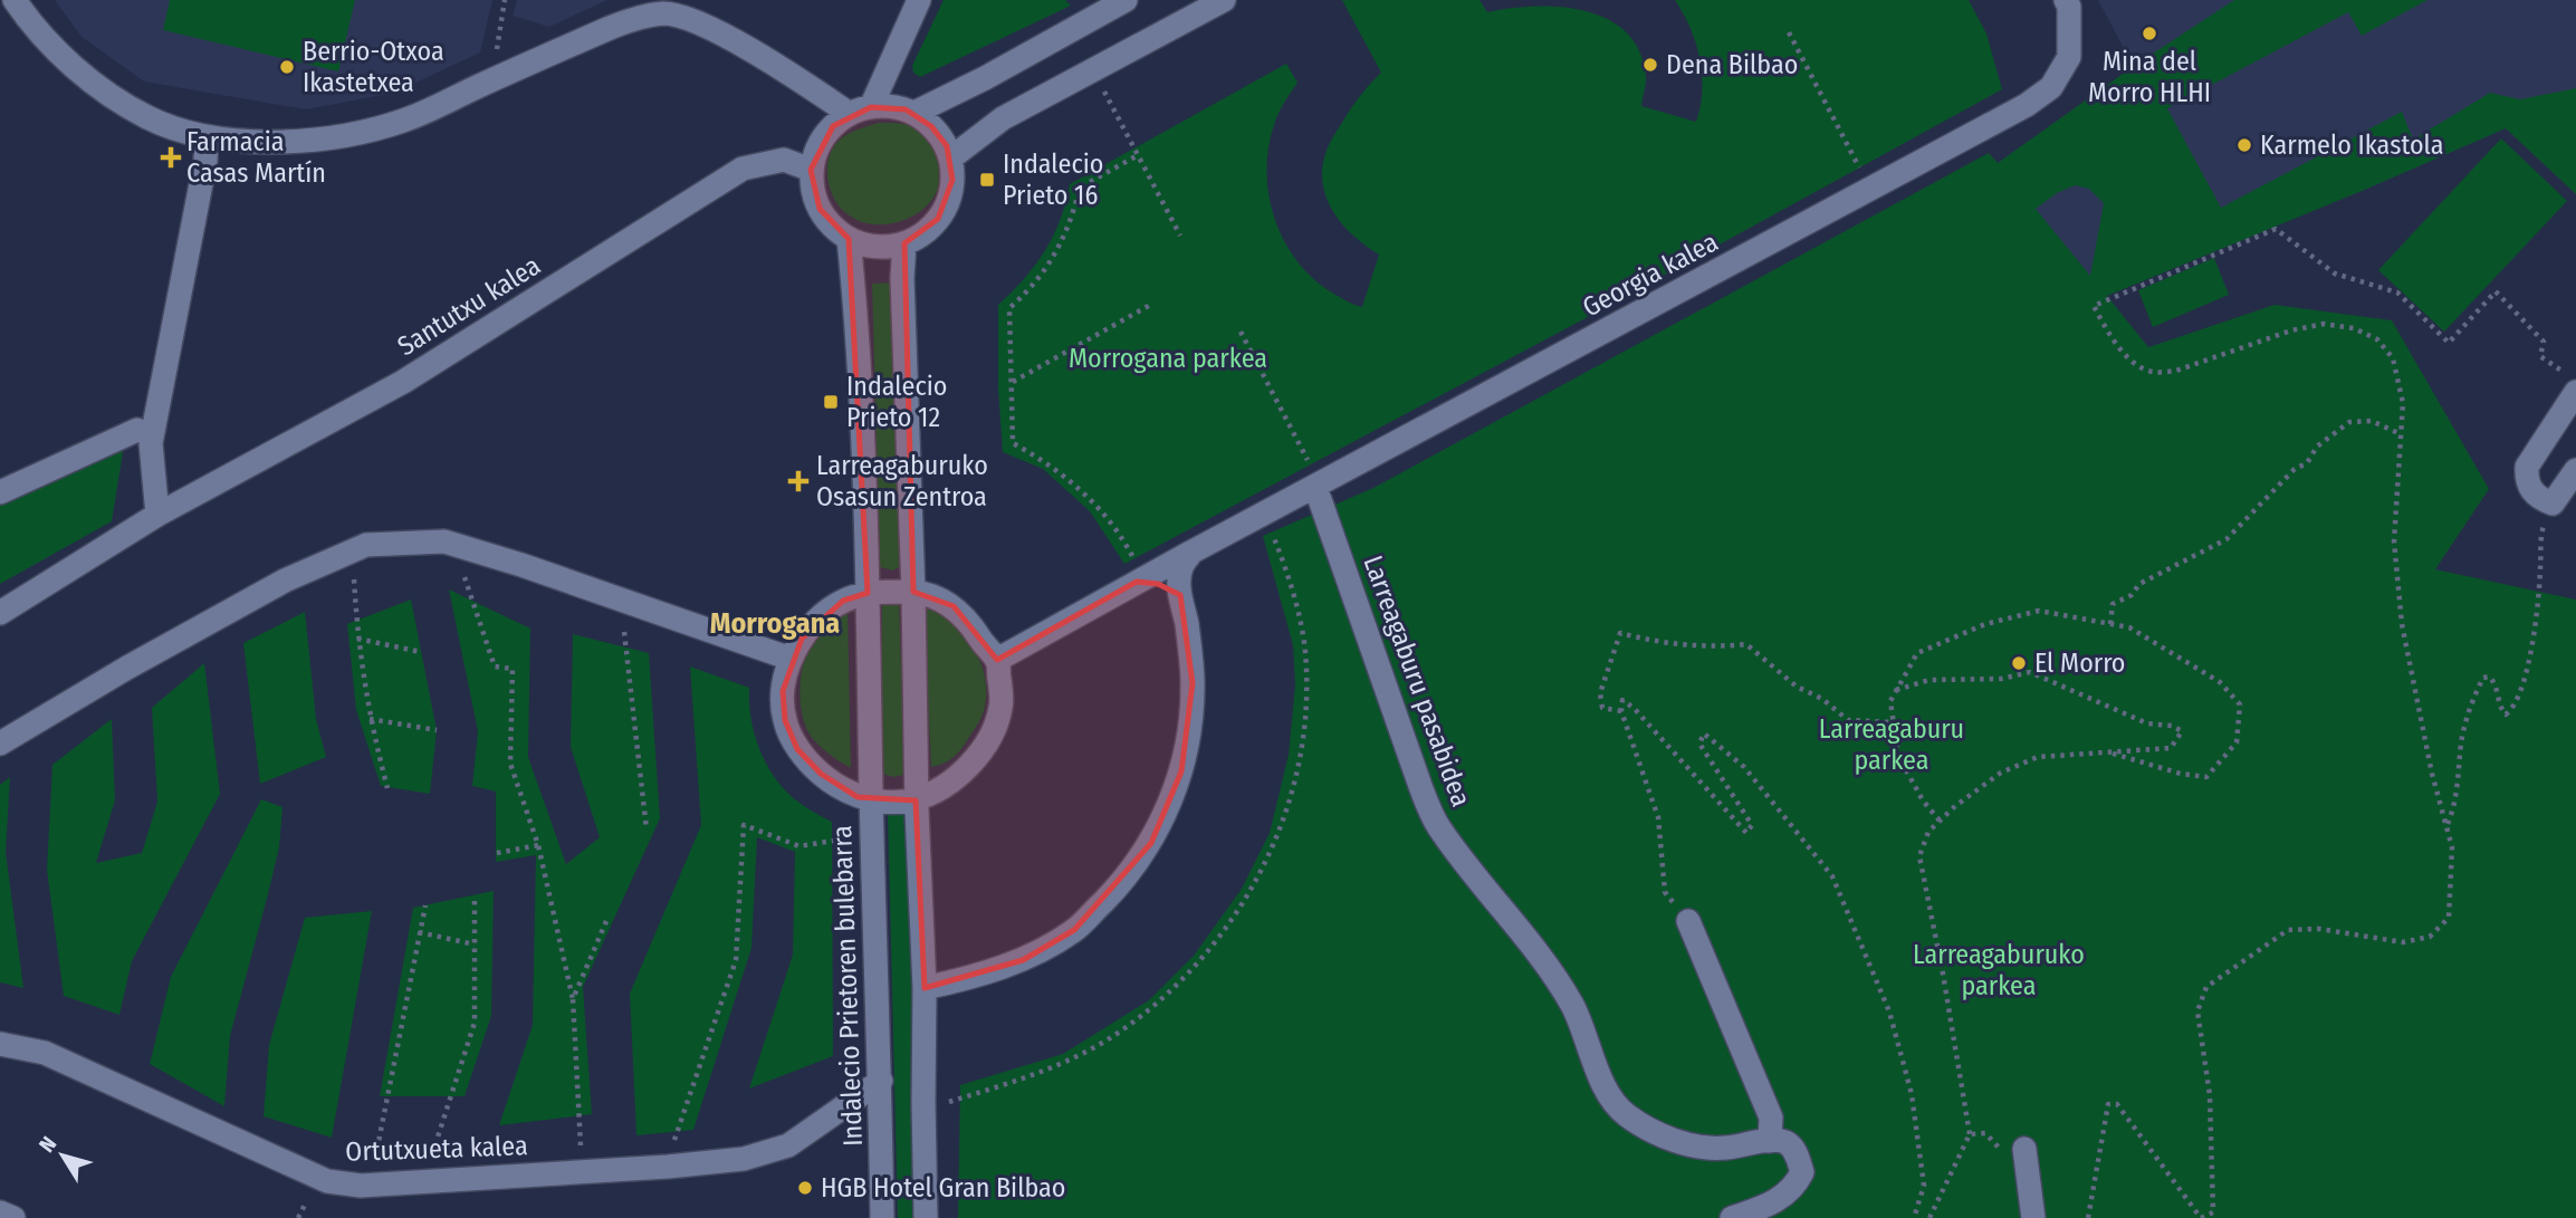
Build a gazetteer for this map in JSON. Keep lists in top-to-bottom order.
{
  "streets": {
    "street": [
      "Georgia kalea",
      "Santutxu kalea",
      "Larreagaburu pasabidea",
      "Indalecio Prietoren bulebarra",
      "Ortutxueta kalea"
    ]
  },
  "crossings": [
    ["Georgia kalea", "Larreagaburu pasabidea"],
    ["Georgia kalea", "Indalecio Prietoren bulebarra"],
    ["Santutxu kalea", "Indalecio Prietoren bulebarra"],
    ["Indalecio Prietoren bulebarra", "Ortutxueta kalea"]
  ],
  "districts": ["Morrogana"],
  "parks": ["Morrogana parkea", "Larreagaburu parkea", "Larreagaburuko parkea"],
  "places": {
    "other": [
      "Mina del Morro HLHI",
      "Dena Bilbao",
      "Berrio-Otxoa Ikastetxea",
      "Karmelo Ikastola",
      "El Morro",
      "HGB Hotel Gran Bilbao"
    ],
    "health": ["Farmacia Casas Martín", "Larreagaburuko Osasun Zentroa"],
    "transit": ["Indalecio Prieto 16", "Indalecio Prieto 12"]
  },
  "north": "top left"
}
